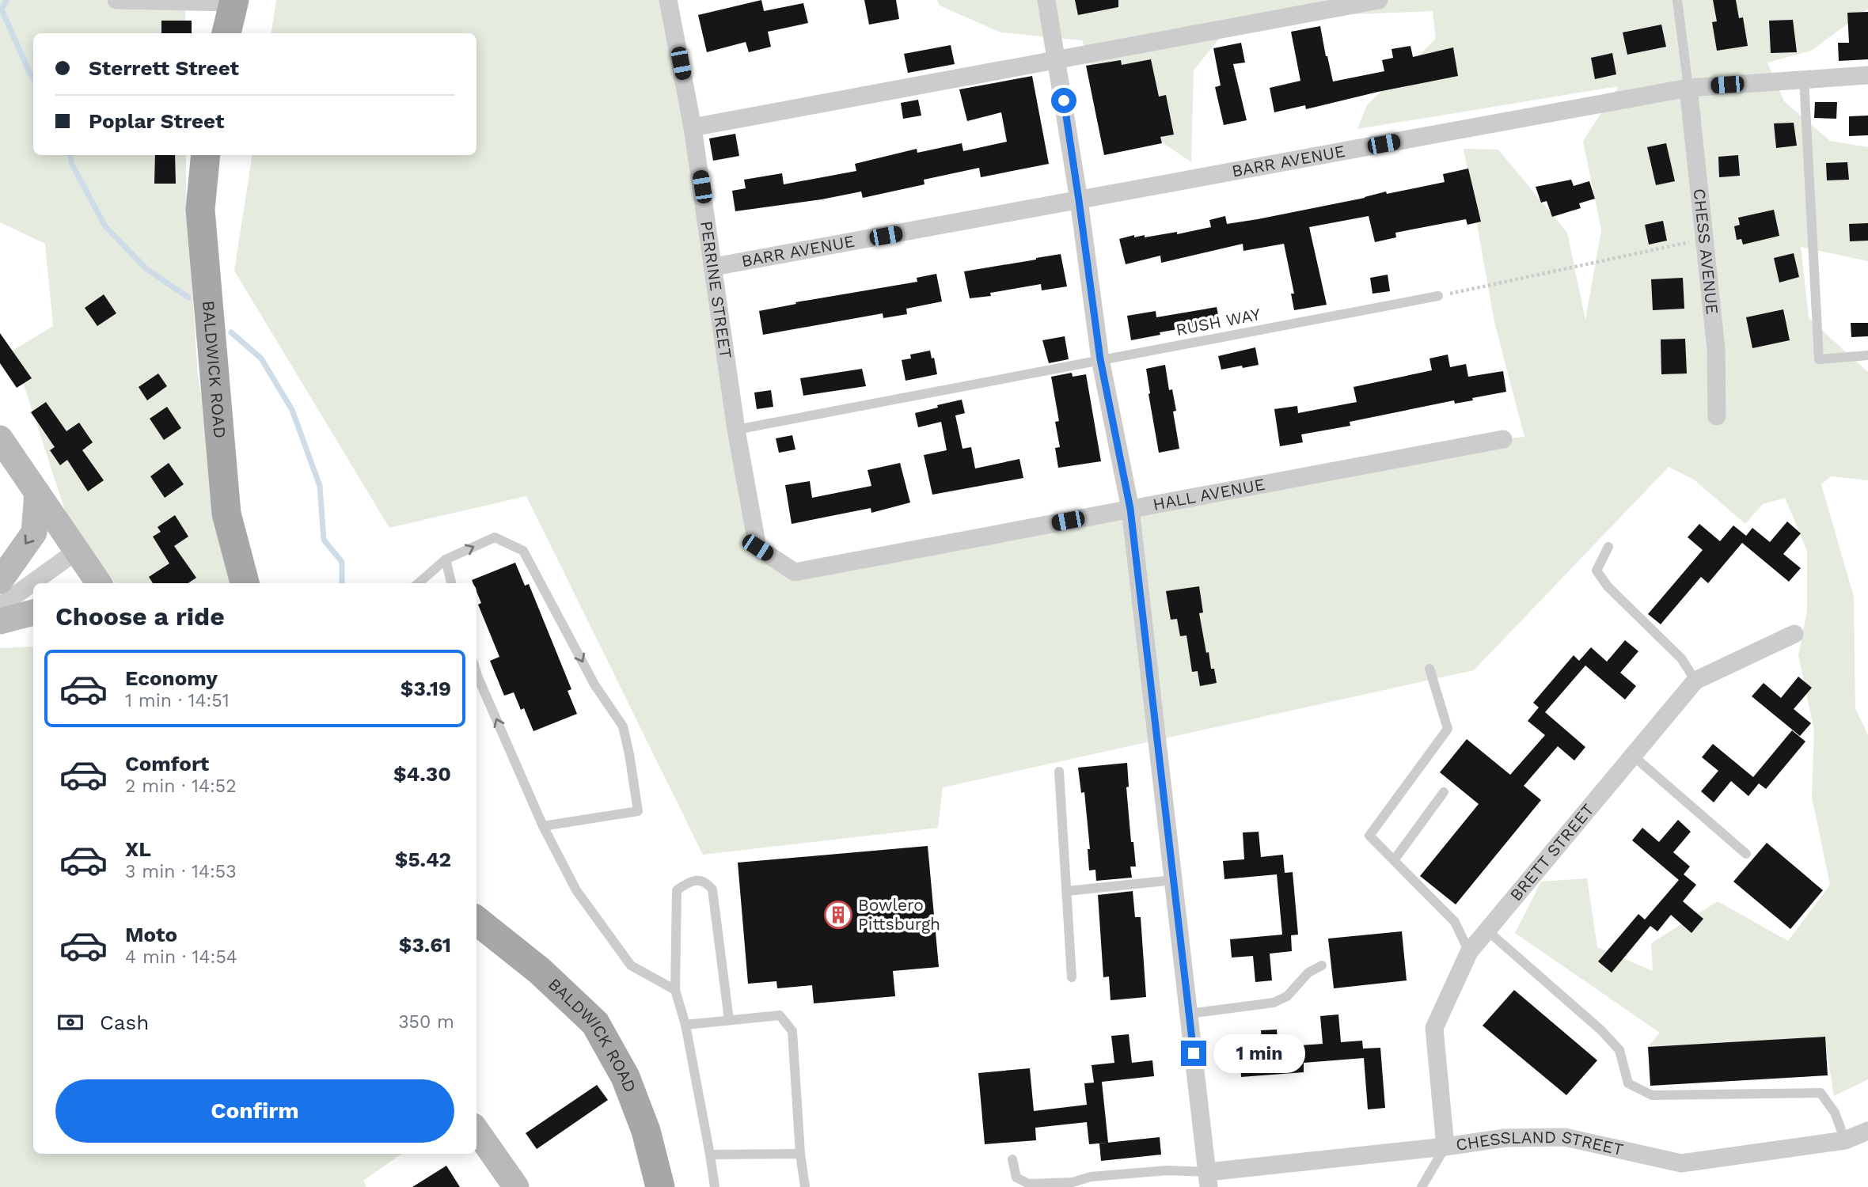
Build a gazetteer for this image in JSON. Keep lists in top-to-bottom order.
{
  "streets": {
    "main road": ["BALDWICK ROAD"],
    "street": [
      "BARR AVENUE",
      "CHESS AVENUE",
      "PERRINE STREET",
      "HALL AVENUE",
      "BRETT STREET",
      "CHESSLAND STREET"
    ],
    "lane": ["RUSH WAY"]
  },
  "crossings": [
    ["BARR AVENUE", "CHESS AVENUE"],
    ["BARR AVENUE", "PERRINE STREET"],
    ["PERRINE STREET", "RUSH WAY"],
    ["PERRINE STREET", "HALL AVENUE"],
    ["BRETT STREET", "CHESSLAND STREET"]
  ],
  "places": {
    "building": ["Bowlero Pittsburgh"]
  },
  "page": {
    "banner": ["Sterrett Street", "Poplar Street"],
    "heading": "Choose a ride",
    "list": [
      {
        "name": "Economy",
        "note": "1 min · 14:51",
        "value": "$3.19"
      },
      {
        "name": "Comfort",
        "note": "2 min · 14:52",
        "value": "$4.30"
      },
      {
        "name": "XL",
        "note": "3 min · 14:53",
        "value": "$5.42"
      },
      {
        "name": "Moto",
        "note": "4 min · 14:54",
        "value": "$3.61"
      }
    ],
    "pay": ["Cash", "350 m"],
    "bubble": "1 min",
    "buttons": "Confirm"
  }
}
